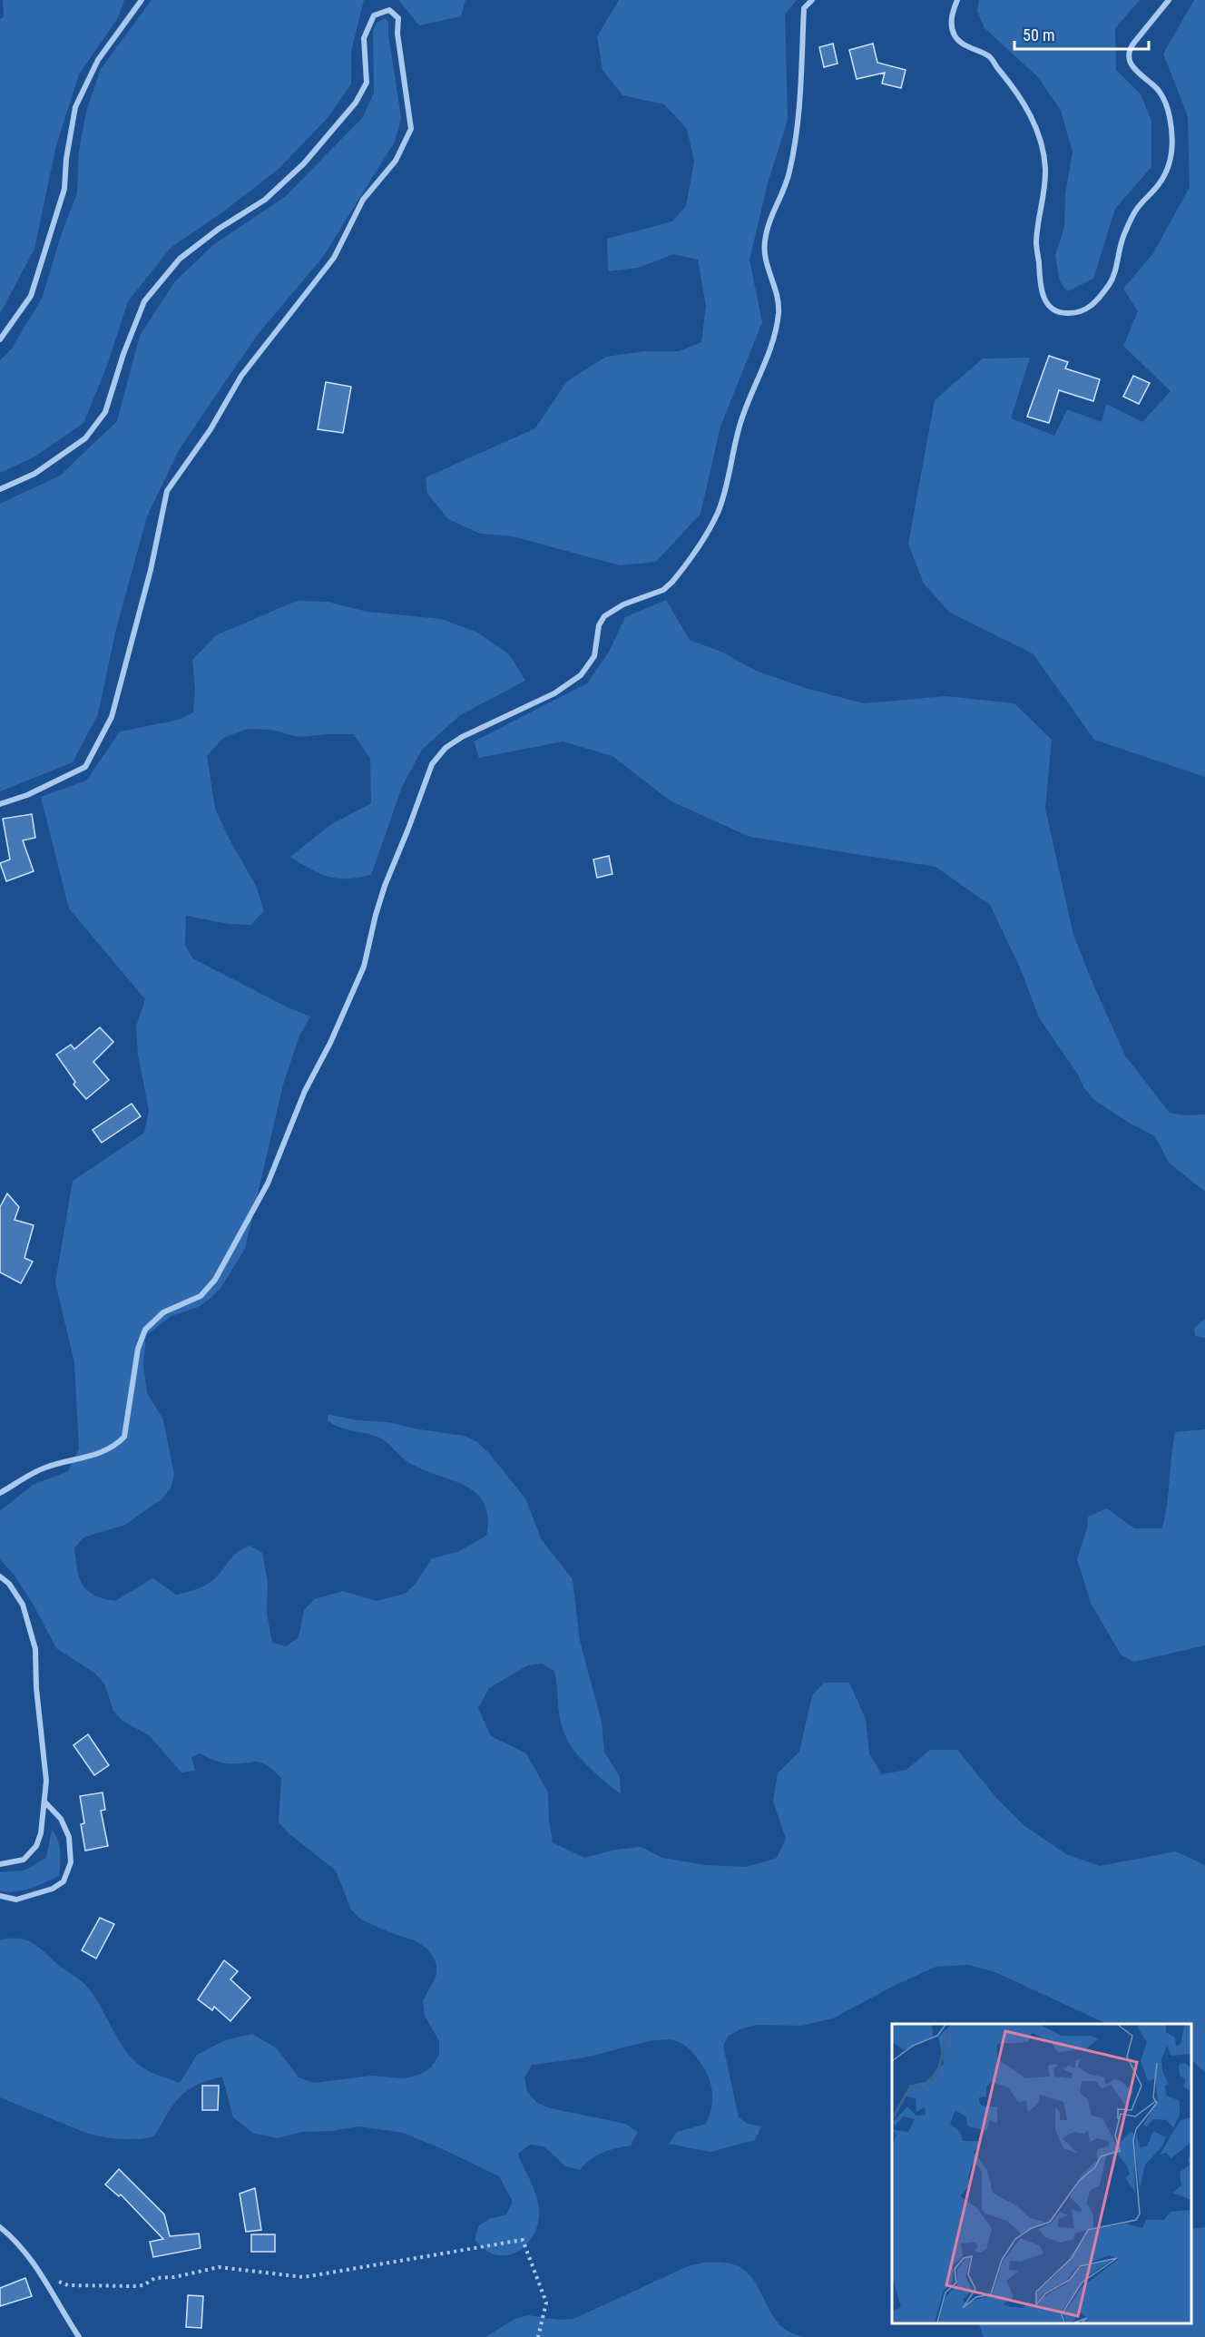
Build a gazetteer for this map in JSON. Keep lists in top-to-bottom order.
{
  "scale_bar": "50 m"
}
